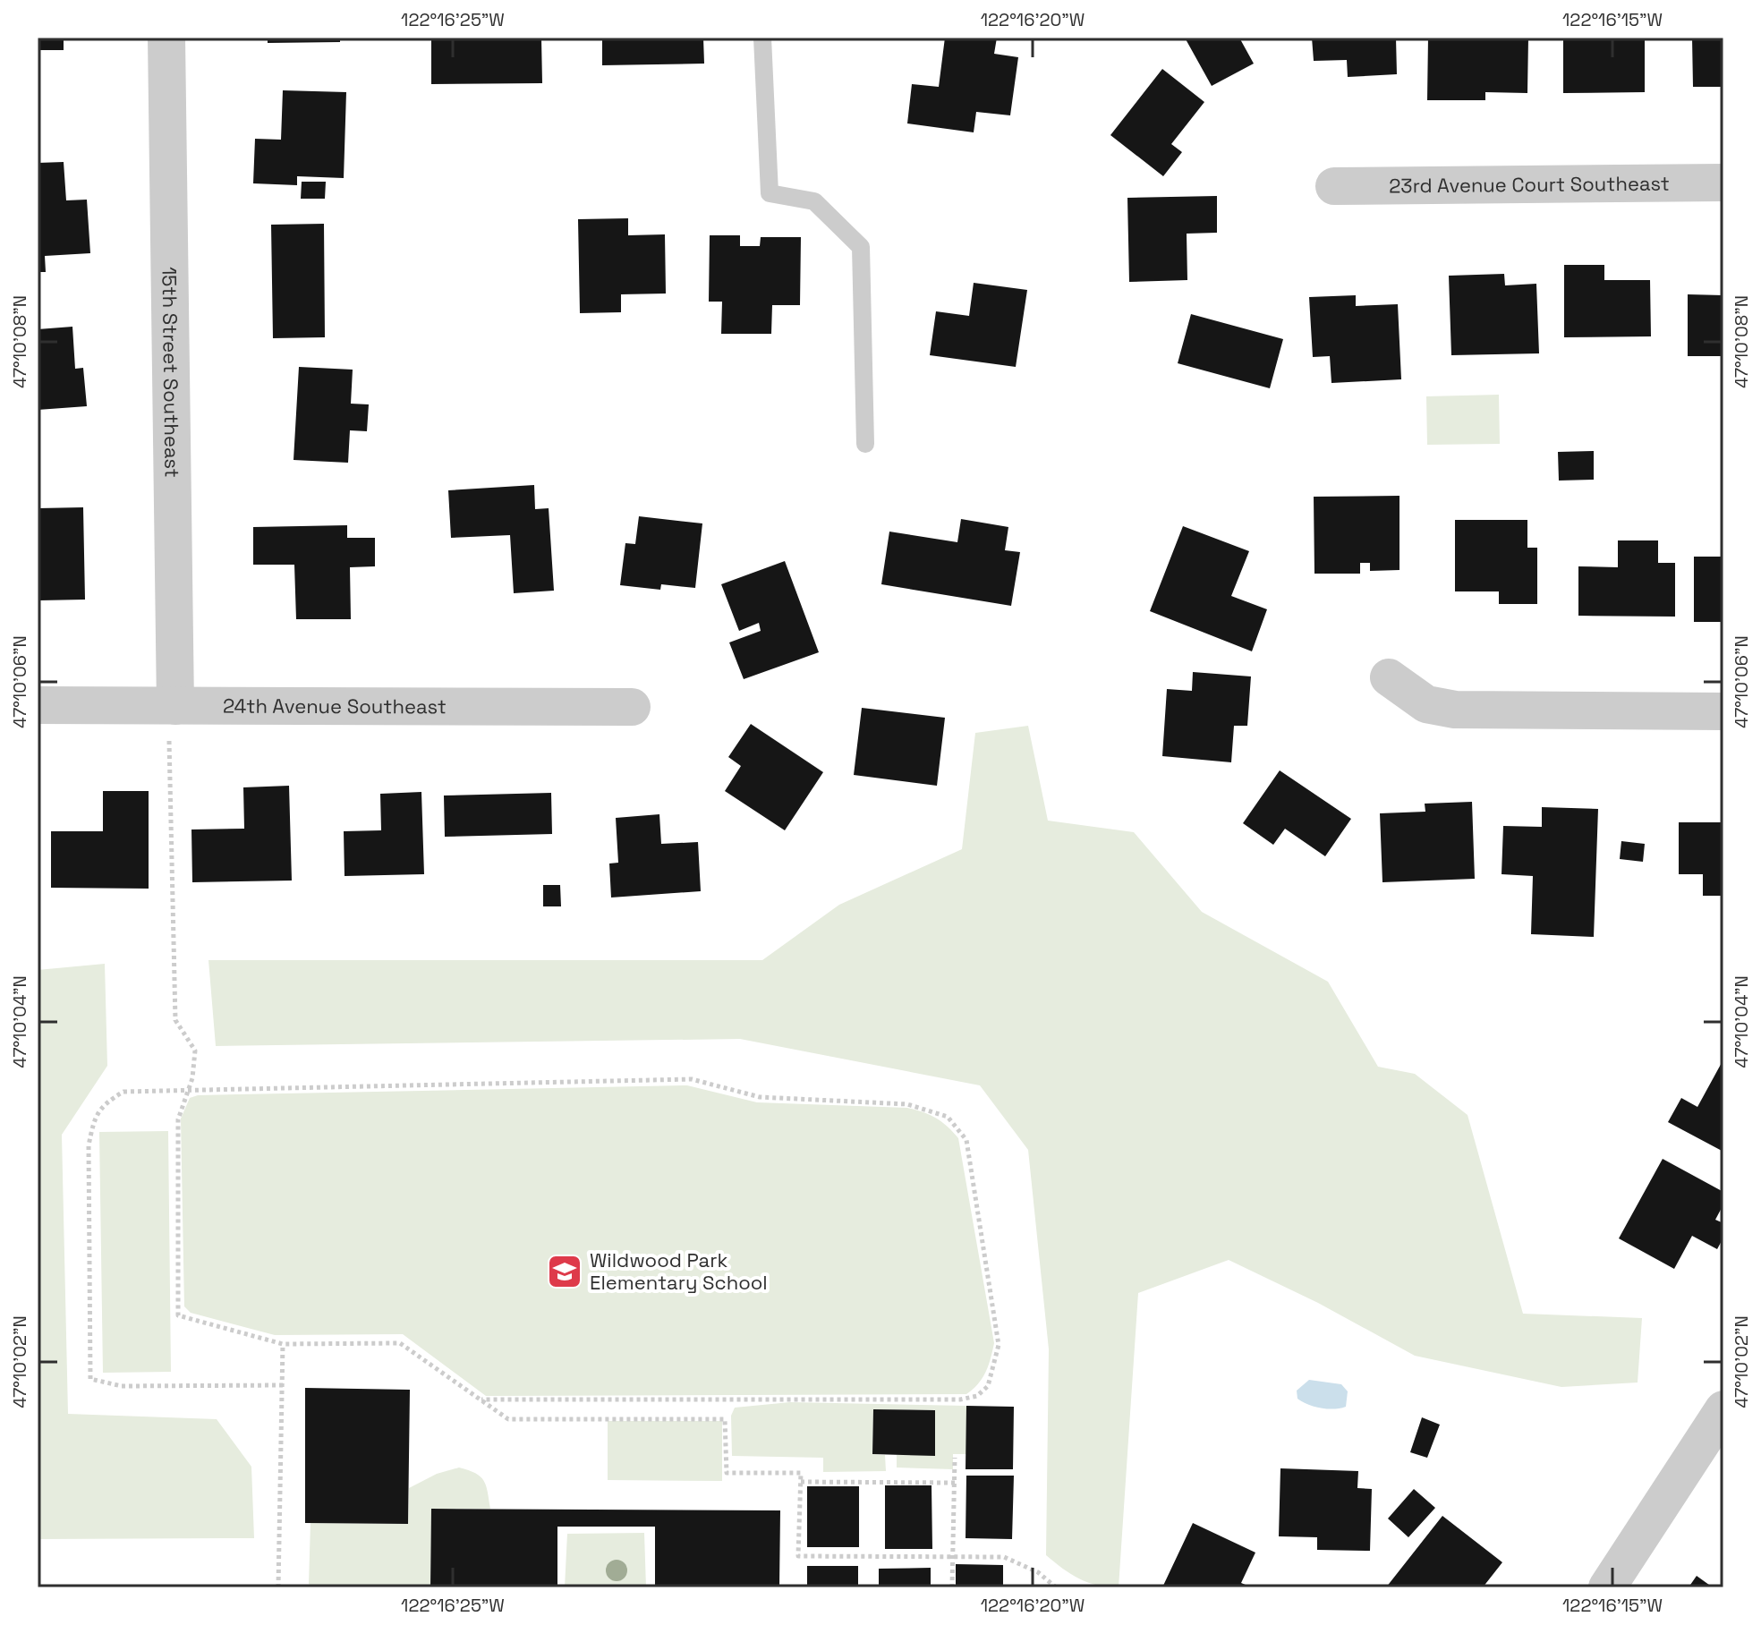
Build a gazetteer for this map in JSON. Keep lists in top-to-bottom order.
{
  "streets": {
    "street": ["23rd Avenue Court Southeast", "15th Street Southeast", "24th Avenue Southeast"]
  },
  "crossings": [
    ["15th Street Southeast", "24th Avenue Southeast"]
  ],
  "places": {
    "school or university": ["Wildwood Park Elementary School"]
  },
  "coordinates": [
    "122°16'25\"W",
    "122°16'20\"W",
    "122°16'15\"W",
    "47°10'08\"N",
    "47°10'06\"N",
    "47°10'04\"N",
    "47°10'02\"N"
  ]
}
